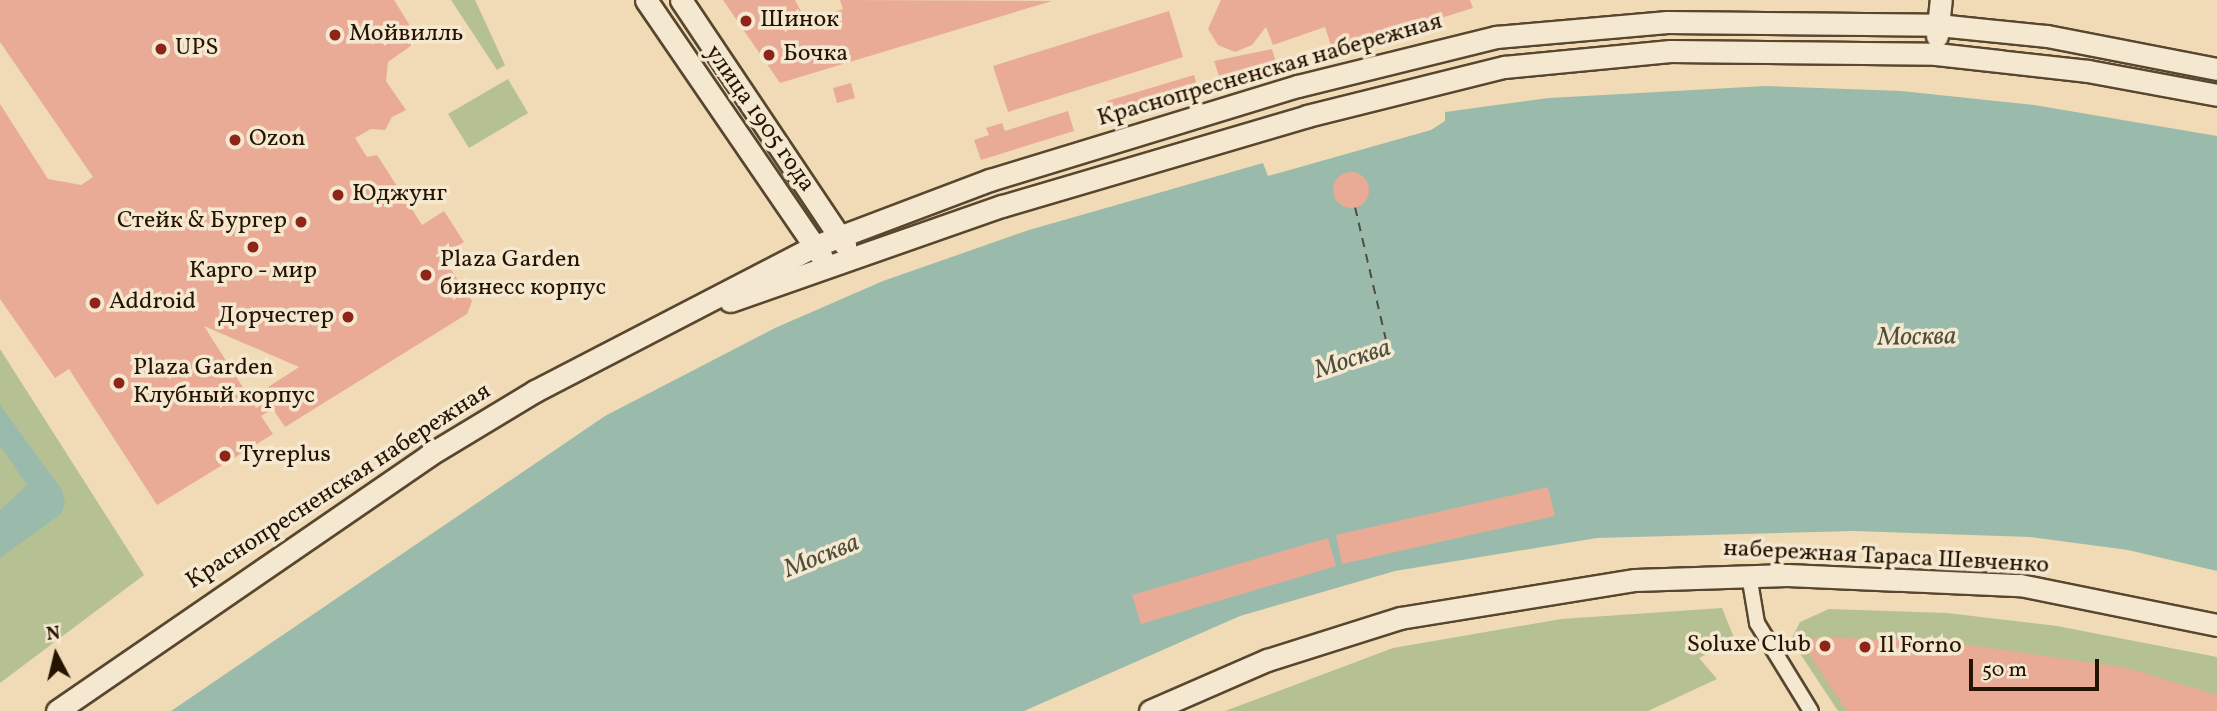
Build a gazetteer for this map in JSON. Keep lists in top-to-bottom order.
{
  "streets": {
    "main road": ["Краснопресненская набережная", "улица 1905 года", "набережная Тараса Шевченко"]
  },
  "crossings": [
    ["Краснопресненская набережная", "улица 1905 года"]
  ],
  "water": ["Москва"],
  "places": [
    "Шинок",
    "Мойвилль",
    "UPS",
    "Бочка",
    "Ozon",
    "Юджунг",
    "Стейк & Бургер",
    "Карго - мир",
    "Plaza Garden бизнесс корпус",
    "Addroid",
    "Дорчестер",
    "Plaza Garden Клубный корпус",
    "Tyreplus",
    "Soluxe Club",
    "Il Forno"
  ],
  "scale_bar": "50 m",
  "north": "top"
}
